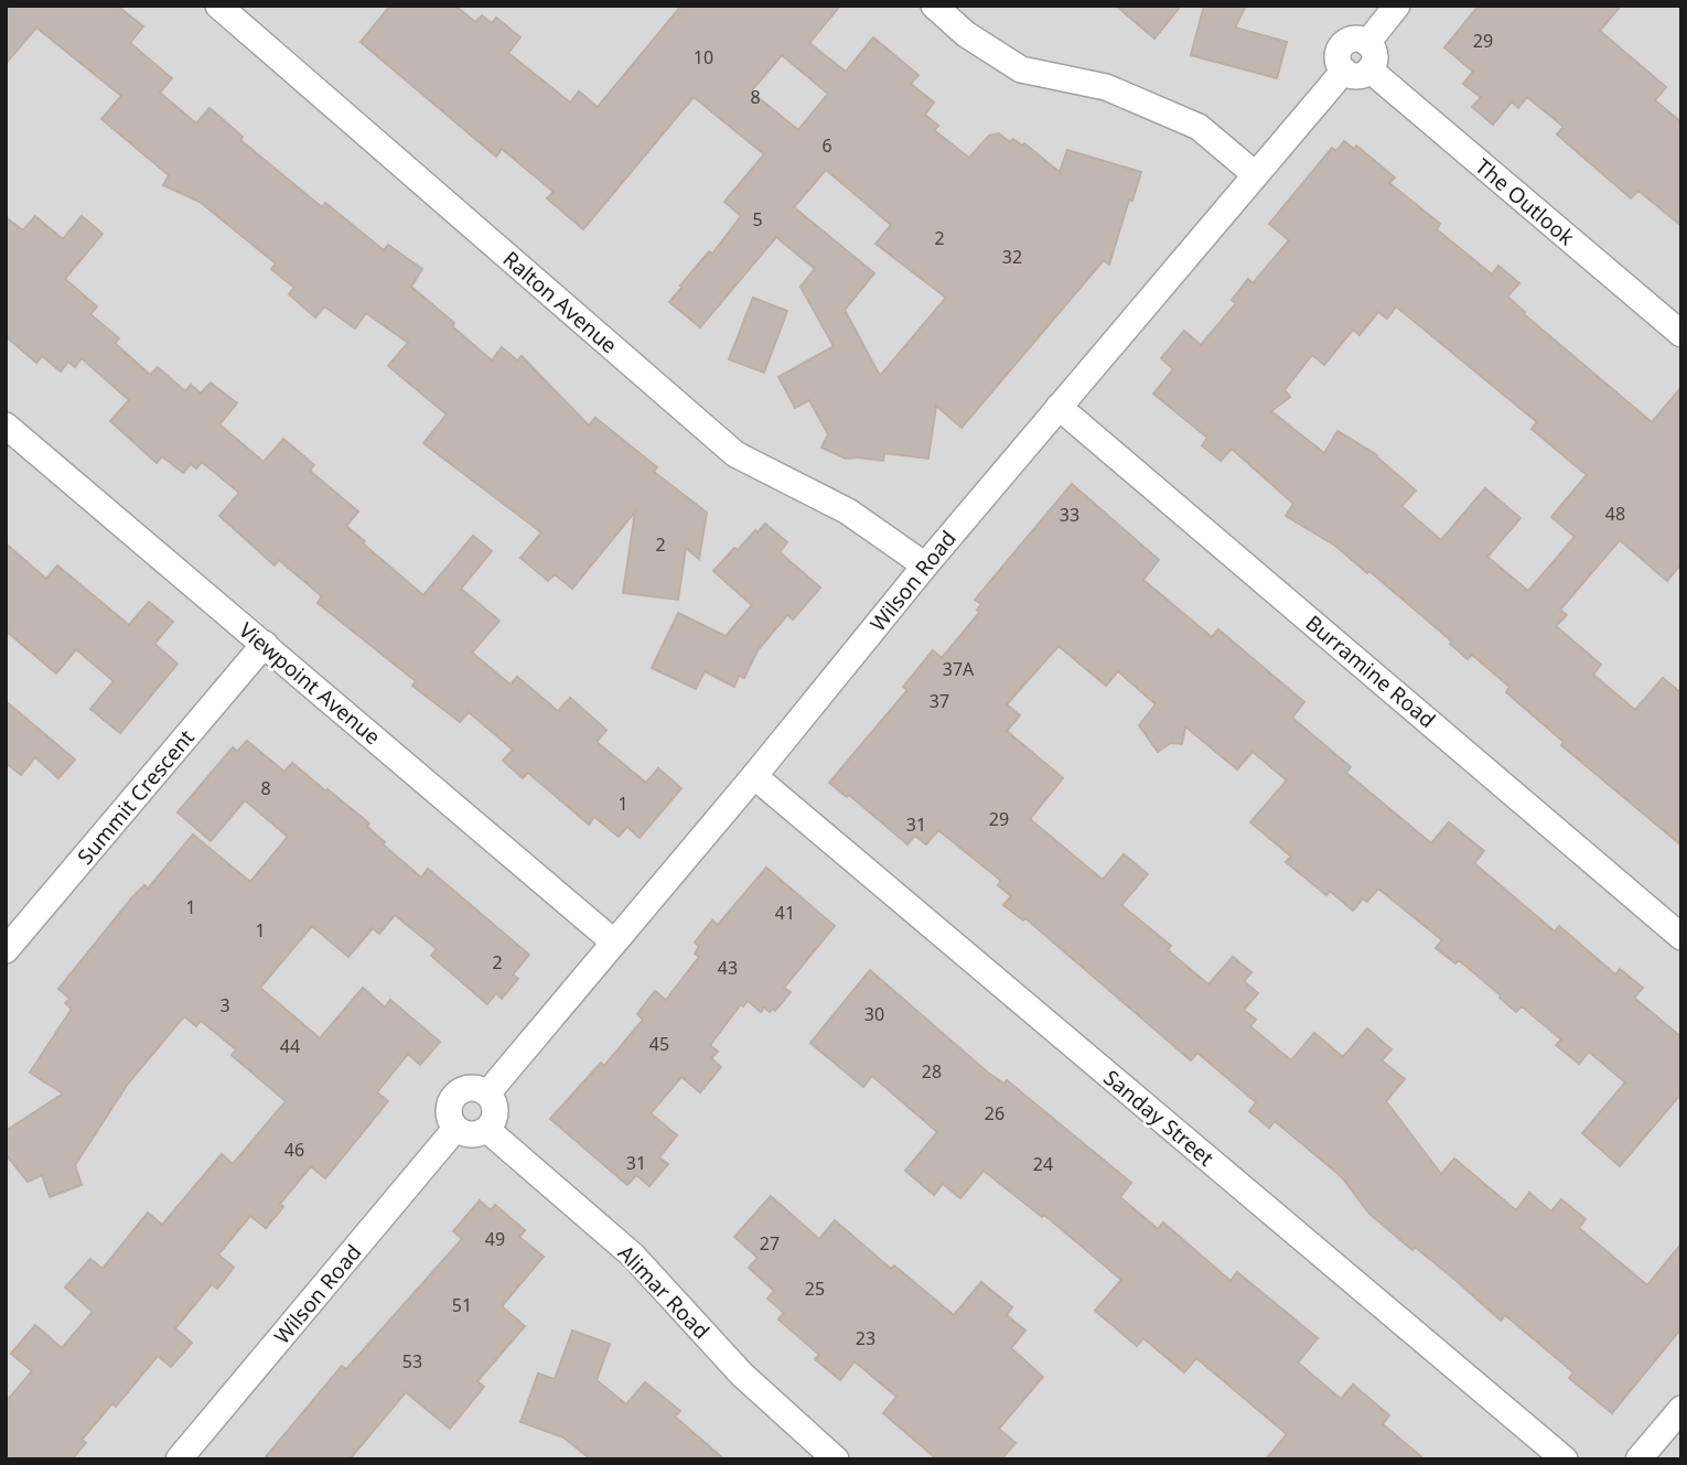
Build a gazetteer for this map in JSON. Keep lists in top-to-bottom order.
{
  "streets": {
    "street": [
      "The Outlook",
      "Ralton Avenue",
      "Wilson Road",
      "Burramine Road",
      "Viewpoint Avenue",
      "Summit Crescent",
      "Sanday Street",
      "Alimar Road"
    ]
  },
  "crossings": [
    ["The Outlook", "Wilson Road"],
    ["Ralton Avenue", "Wilson Road"],
    ["Wilson Road", "Burramine Road"],
    ["Wilson Road", "Viewpoint Avenue"],
    ["Wilson Road", "Sanday Street"],
    ["Wilson Road", "Alimar Road"],
    ["Viewpoint Avenue", "Summit Crescent"]
  ],
  "house_numbers": [
    "29",
    "10",
    "8",
    "6",
    "5",
    "2",
    "32",
    "48",
    "33",
    "2",
    "37A",
    "37",
    "8",
    "1",
    "29",
    "31",
    "1",
    "41",
    "1",
    "2",
    "43",
    "3",
    "30",
    "45",
    "44",
    "28",
    "26",
    "46",
    "31",
    "24",
    "49",
    "27",
    "25",
    "51",
    "23",
    "53"
  ]
}
